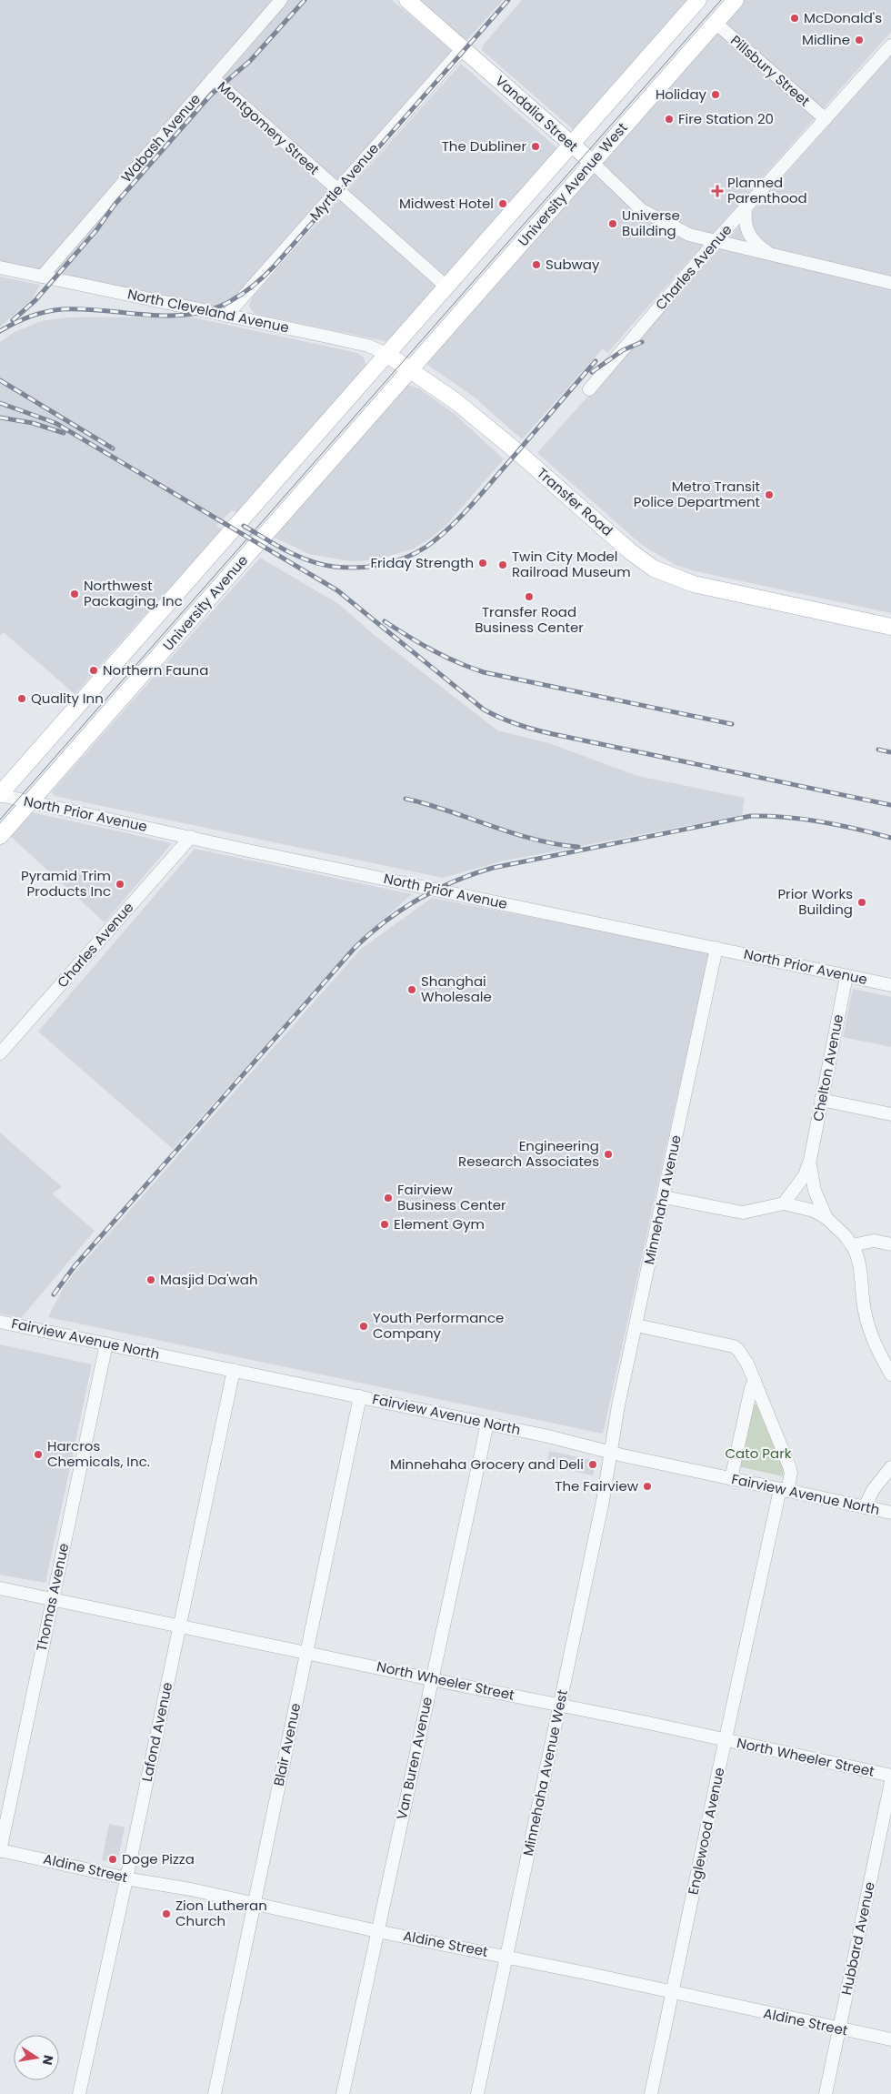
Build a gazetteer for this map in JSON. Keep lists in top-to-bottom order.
{
  "streets": {
    "main road": [
      "Vandalia Street",
      "University Avenue West",
      "North Cleveland Avenue",
      "Transfer Road",
      "University Avenue"
    ],
    "street": [
      "Pillsbury Street",
      "Montgomery Street",
      "Wabash Avenue",
      "Myrtle Avenue",
      "Charles Avenue",
      "North Prior Avenue",
      "Chelton Avenue",
      "Minnehaha Avenue",
      "Fairview Avenue North",
      "Thomas Avenue",
      "North Wheeler Street",
      "Lafond Avenue",
      "Blair Avenue",
      "Van Buren Avenue",
      "Minnehaha Avenue West",
      "Englewood Avenue",
      "Aldine Street",
      "Hubbard Avenue"
    ]
  },
  "crossings": [
    ["Pillsbury Street", "University Avenue West"],
    ["Pillsbury Street", "Charles Avenue"],
    ["Vandalia Street", "Myrtle Avenue"],
    ["Vandalia Street", "University Avenue West"],
    ["Vandalia Street", "Charles Avenue"],
    ["Montgomery Street", "Wabash Avenue"],
    ["Montgomery Street", "Myrtle Avenue"],
    ["Montgomery Street", "University Avenue West"],
    ["Wabash Avenue", "North Cleveland Avenue"],
    ["Myrtle Avenue", "North Cleveland Avenue"],
    ["University Avenue West", "North Cleveland Avenue"],
    ["University Avenue West", "Transfer Road"],
    ["University Avenue West", "University Avenue"],
    ["Charles Avenue", "North Prior Avenue"],
    ["North Cleveland Avenue", "Transfer Road"],
    ["North Cleveland Avenue", "University Avenue"],
    ["Transfer Road", "University Avenue"],
    ["University Avenue", "North Prior Avenue"],
    ["North Prior Avenue", "Chelton Avenue"],
    ["North Prior Avenue", "Minnehaha Avenue"],
    ["Minnehaha Avenue", "Fairview Avenue North"],
    ["Minnehaha Avenue", "Minnehaha Avenue West"],
    ["Minnehaha Avenue", "Englewood Avenue"],
    ["Fairview Avenue North", "Thomas Avenue"],
    ["Fairview Avenue North", "Lafond Avenue"],
    ["Fairview Avenue North", "Blair Avenue"],
    ["Fairview Avenue North", "Van Buren Avenue"],
    ["Fairview Avenue North", "Minnehaha Avenue West"],
    ["Fairview Avenue North", "Englewood Avenue"],
    ["Thomas Avenue", "North Wheeler Street"],
    ["Thomas Avenue", "Aldine Street"],
    ["North Wheeler Street", "Lafond Avenue"],
    ["North Wheeler Street", "Blair Avenue"],
    ["North Wheeler Street", "Van Buren Avenue"],
    ["North Wheeler Street", "Minnehaha Avenue West"],
    ["North Wheeler Street", "Englewood Avenue"],
    ["Lafond Avenue", "Aldine Street"],
    ["Blair Avenue", "Aldine Street"],
    ["Van Buren Avenue", "Aldine Street"],
    ["Minnehaha Avenue West", "Aldine Street"],
    ["Englewood Avenue", "Aldine Street"],
    ["Aldine Street", "Hubbard Avenue"]
  ],
  "parks": ["Cato Park"],
  "places": {
    "other": [
      "McDonald's",
      "Midline",
      "Holiday",
      "Fire Station 20",
      "The Dubliner",
      "Midwest Hotel",
      "Universe Building",
      "Subway",
      "Metro Transit Police Department",
      "Friday Strength",
      "Twin City Model Railroad Museum",
      "Northwest Packaging, Inc",
      "Transfer Road Business Center",
      "Northern Fauna",
      "Quality Inn",
      "Pyramid Trim Products Inc",
      "Prior Works Building",
      "Shanghai Wholesale",
      "Engineering Research Associates",
      "Fairview Business Center",
      "Element Gym",
      "Masjid Da'wah",
      "Youth Performance Company",
      "Harcros Chemicals, Inc.",
      "Minnehaha Grocery and Deli",
      "The Fairview",
      "Doge Pizza",
      "Zion Lutheran Church"
    ],
    "health": ["Planned Parenthood"]
  },
  "north": "right"
}
